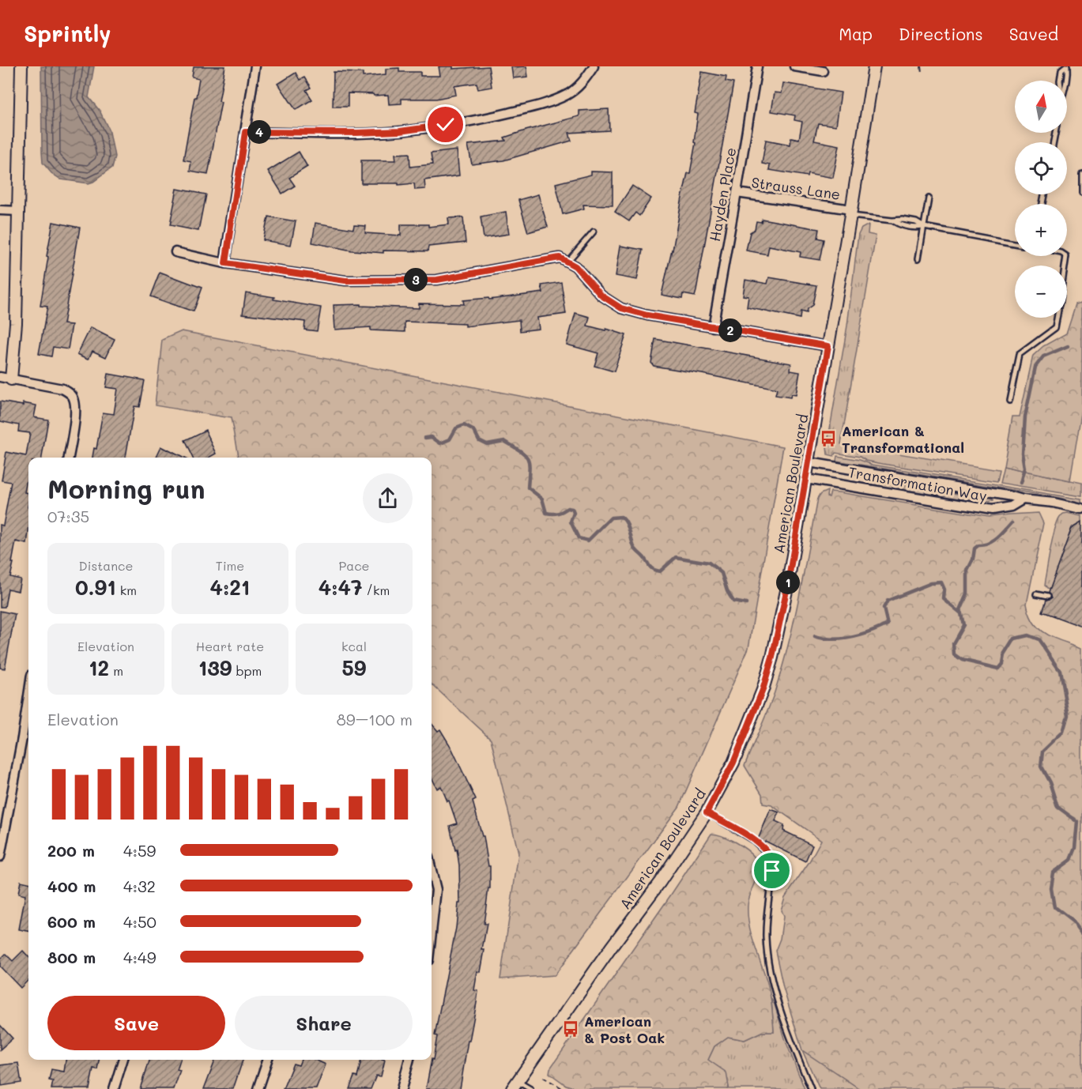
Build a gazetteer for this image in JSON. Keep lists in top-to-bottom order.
{
  "streets": {
    "street": [
      "Strauss Lane",
      "Hayden Place",
      "American Boulevard",
      "Transformation Way"
    ]
  },
  "crossings": [
    ["Strauss Lane", "Hayden Place"],
    ["Strauss Lane", "American Boulevard"],
    ["American Boulevard", "Transformation Way"]
  ],
  "places": {
    "bus stop": ["American & Transformational", "American & Post Oak"]
  },
  "north": "top",
  "page": {
    "header": "Sprintly",
    "nav": ["Map", "Directions", "Saved"],
    "map_buttons": ["+", "−"],
    "pins": [
      "4",
      "3",
      "2",
      "1"
    ],
    "heading": ["Morning run", "07:35"],
    "stats": [
      ["Distance", "0.91 km"],
      ["Time", "4:21"],
      ["Pace", "4:47 /km"],
      ["Elevation", "12 m"],
      ["Heart rate", "139 bpm"],
      ["kcal", "59"]
    ],
    "chart": ["Elevation", "89–100 m"],
    "list": [
      {
        "name": "200 m",
        "note": "4:59"
      },
      {
        "name": "400 m",
        "note": "4:32"
      },
      {
        "name": "600 m",
        "note": "4:50"
      },
      {
        "name": "800 m",
        "note": "4:49"
      }
    ],
    "buttons": ["Save", "Share"]
  }
}
